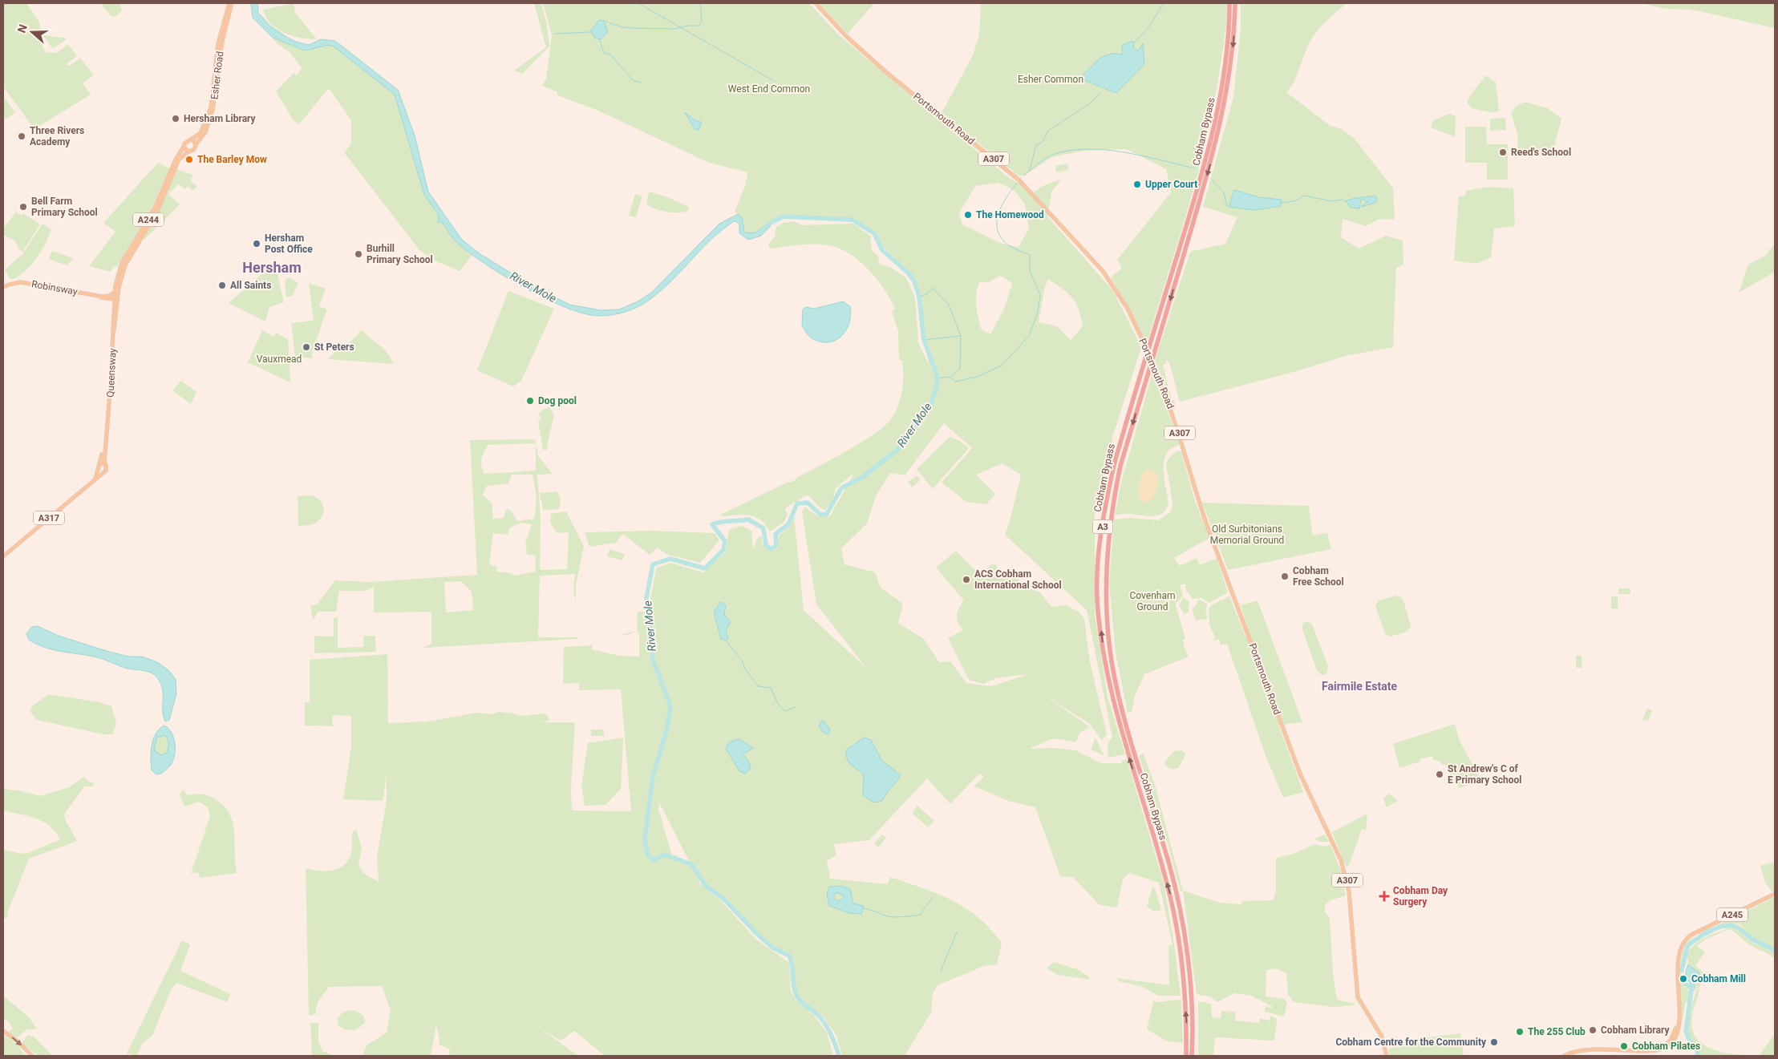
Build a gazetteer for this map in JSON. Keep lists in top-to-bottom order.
{
  "streets": {
    "highway": ["Cobham Bypass", "A3"],
    "main road": [
      "Esher Road",
      "Portsmouth Road",
      "A307",
      "A244",
      "Robinsway",
      "Queensway",
      "A317",
      "A245"
    ]
  },
  "crossings": [
    ["Esher Road", "A244"],
    ["A244", "Robinsway"],
    ["A244", "Queensway"],
    ["Robinsway", "Queensway"]
  ],
  "districts": ["Hersham", "Fairmile Estate"],
  "water": ["River Mole"],
  "parks": [
    "Esher Common",
    "West End Common",
    "Vauxmead",
    "Old Surbitonians Memorial Ground",
    "Covenham Ground"
  ],
  "places": {
    "other": [
      "Hersham Library",
      "Three Rivers Academy",
      "Reed's School",
      "The Barley Mow",
      "Upper Court",
      "Bell Farm Primary School",
      "The Homewood",
      "Hersham Post Office",
      "Burhill Primary School",
      "All Saints",
      "St Peters",
      "Dog pool",
      "Cobham Free School",
      "ACS Cobham International School",
      "St Andrew's C of E Primary School",
      "Cobham Mill",
      "Cobham Library",
      "The 255 Club",
      "Cobham Centre for the Community",
      "Cobham Pilates"
    ],
    "health": ["Cobham Day Surgery"]
  },
  "north": "left"
}
